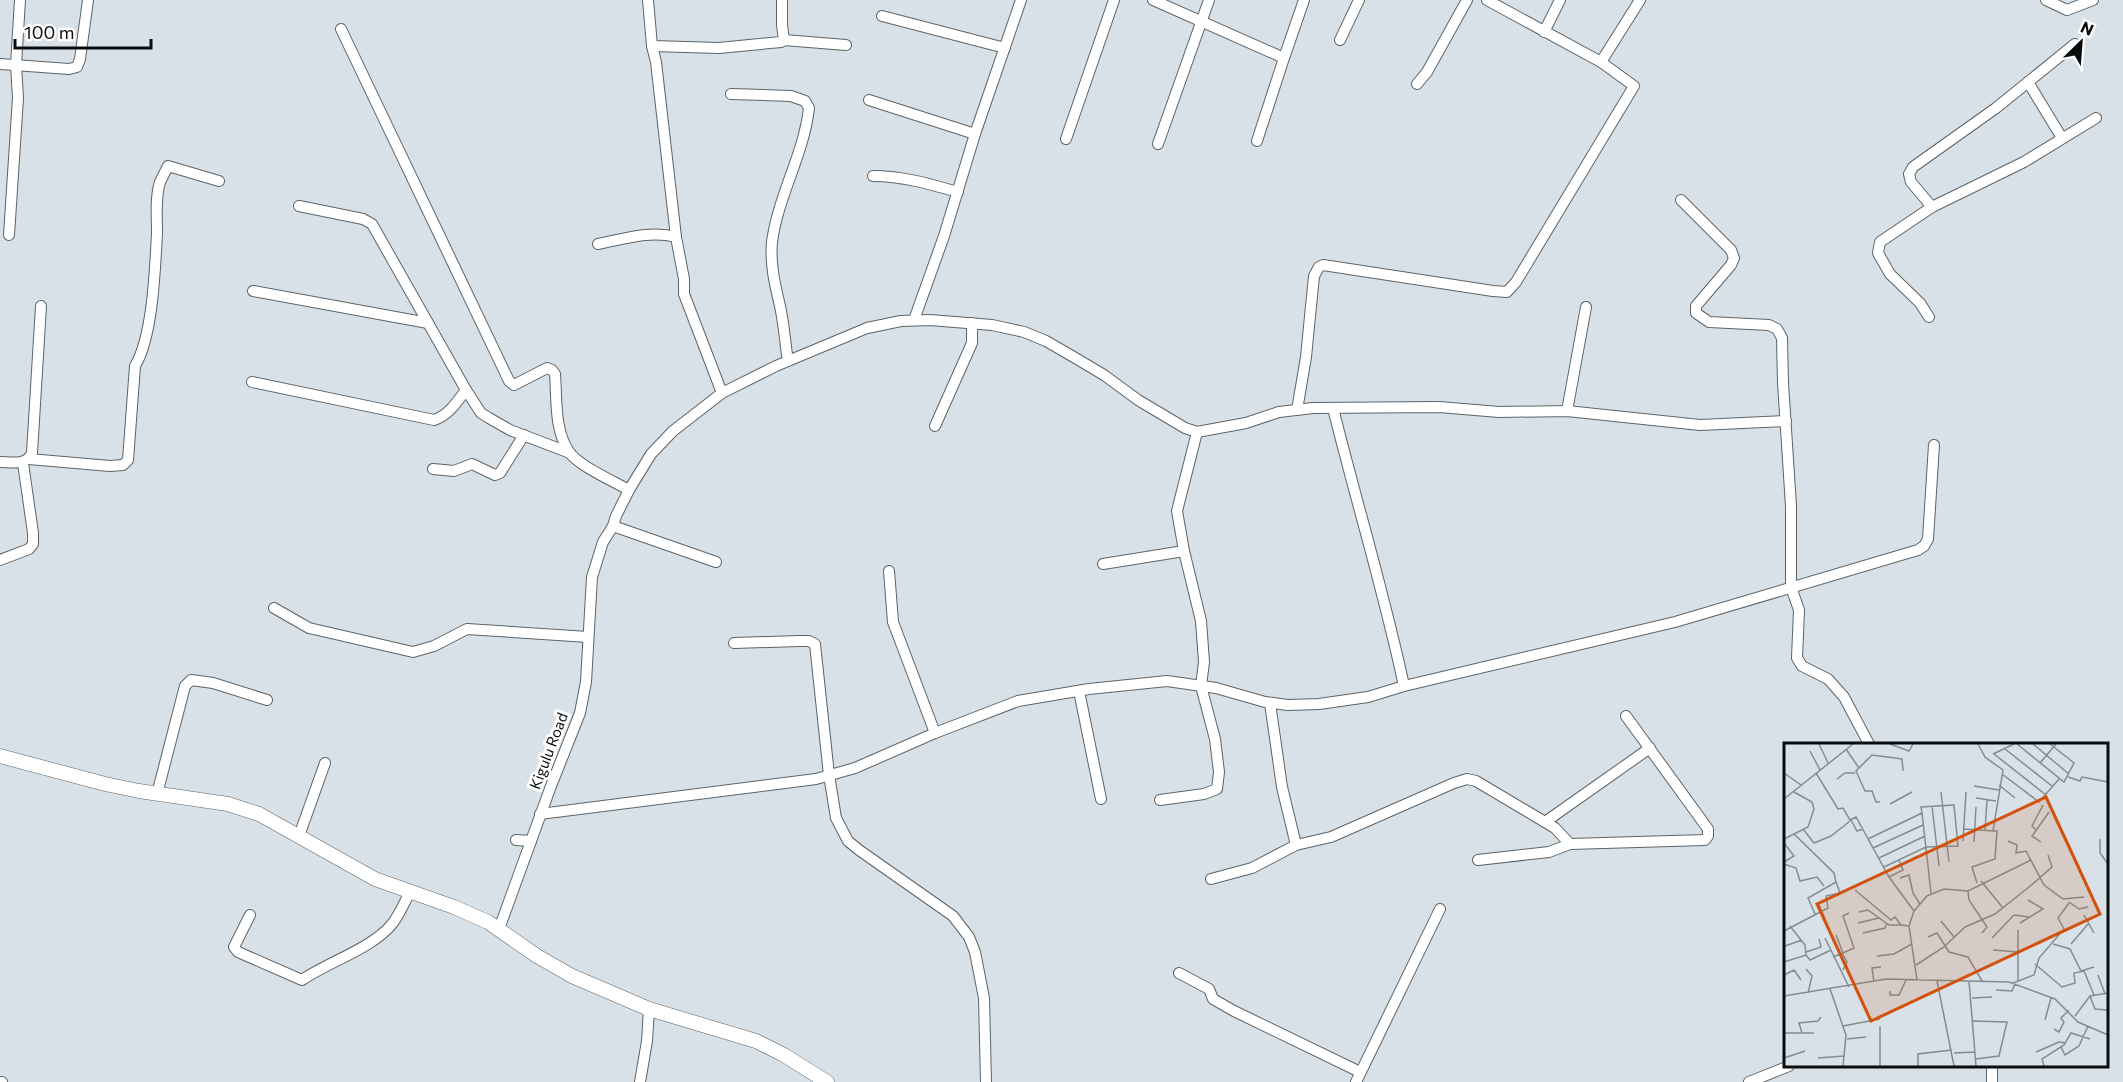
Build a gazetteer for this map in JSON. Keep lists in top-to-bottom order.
{
  "streets": {
    "street": ["Kigulu Road"]
  },
  "scale_bar": "100 m",
  "north": "top right"
}
